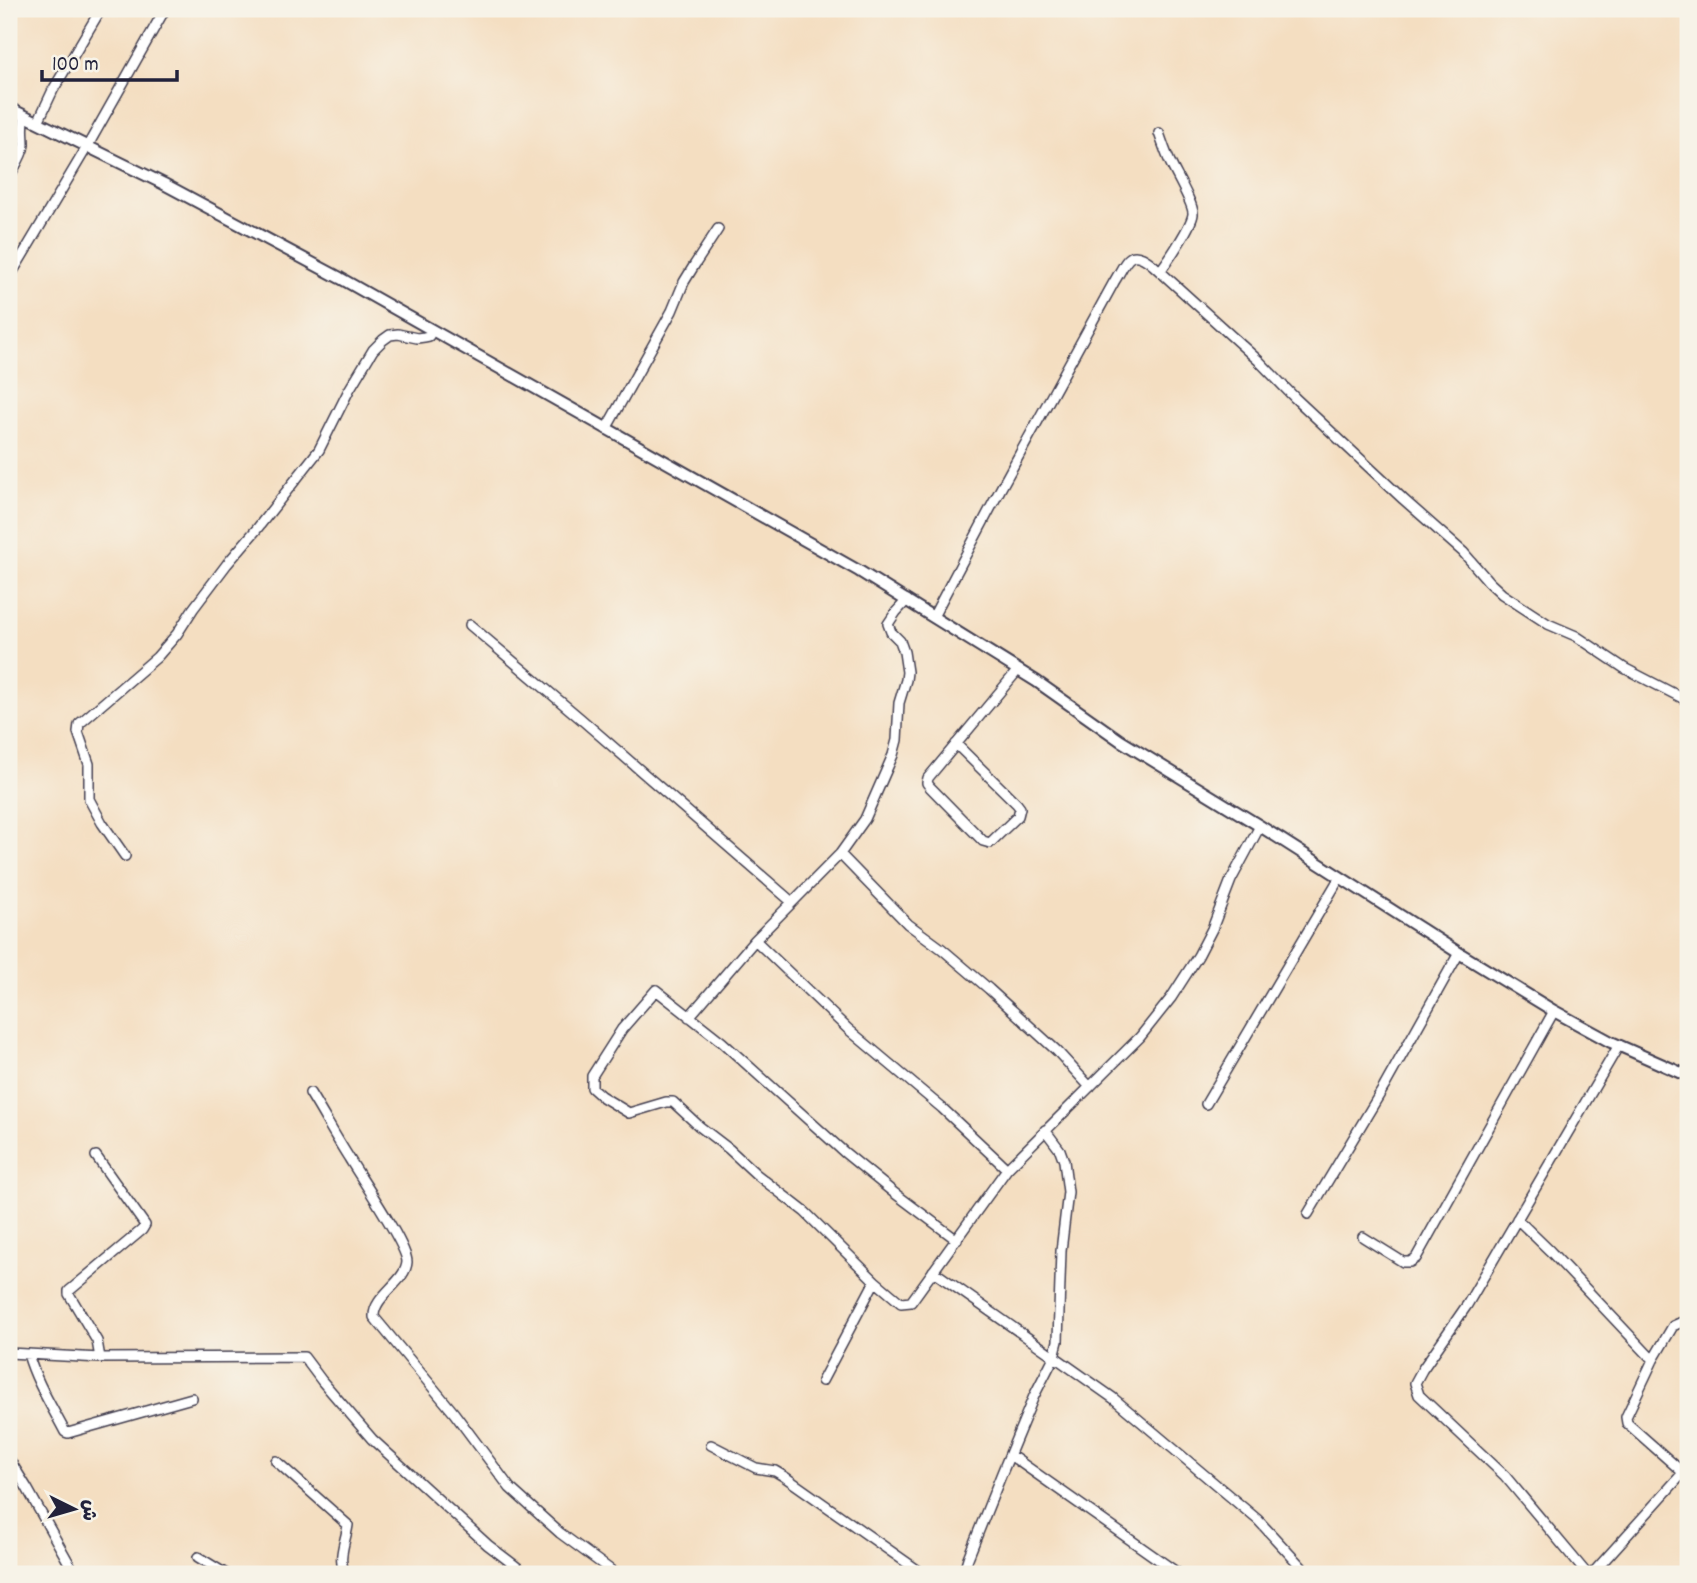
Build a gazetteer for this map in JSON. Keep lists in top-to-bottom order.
{
  "scale_bar": "100 m",
  "north": "right"
}
